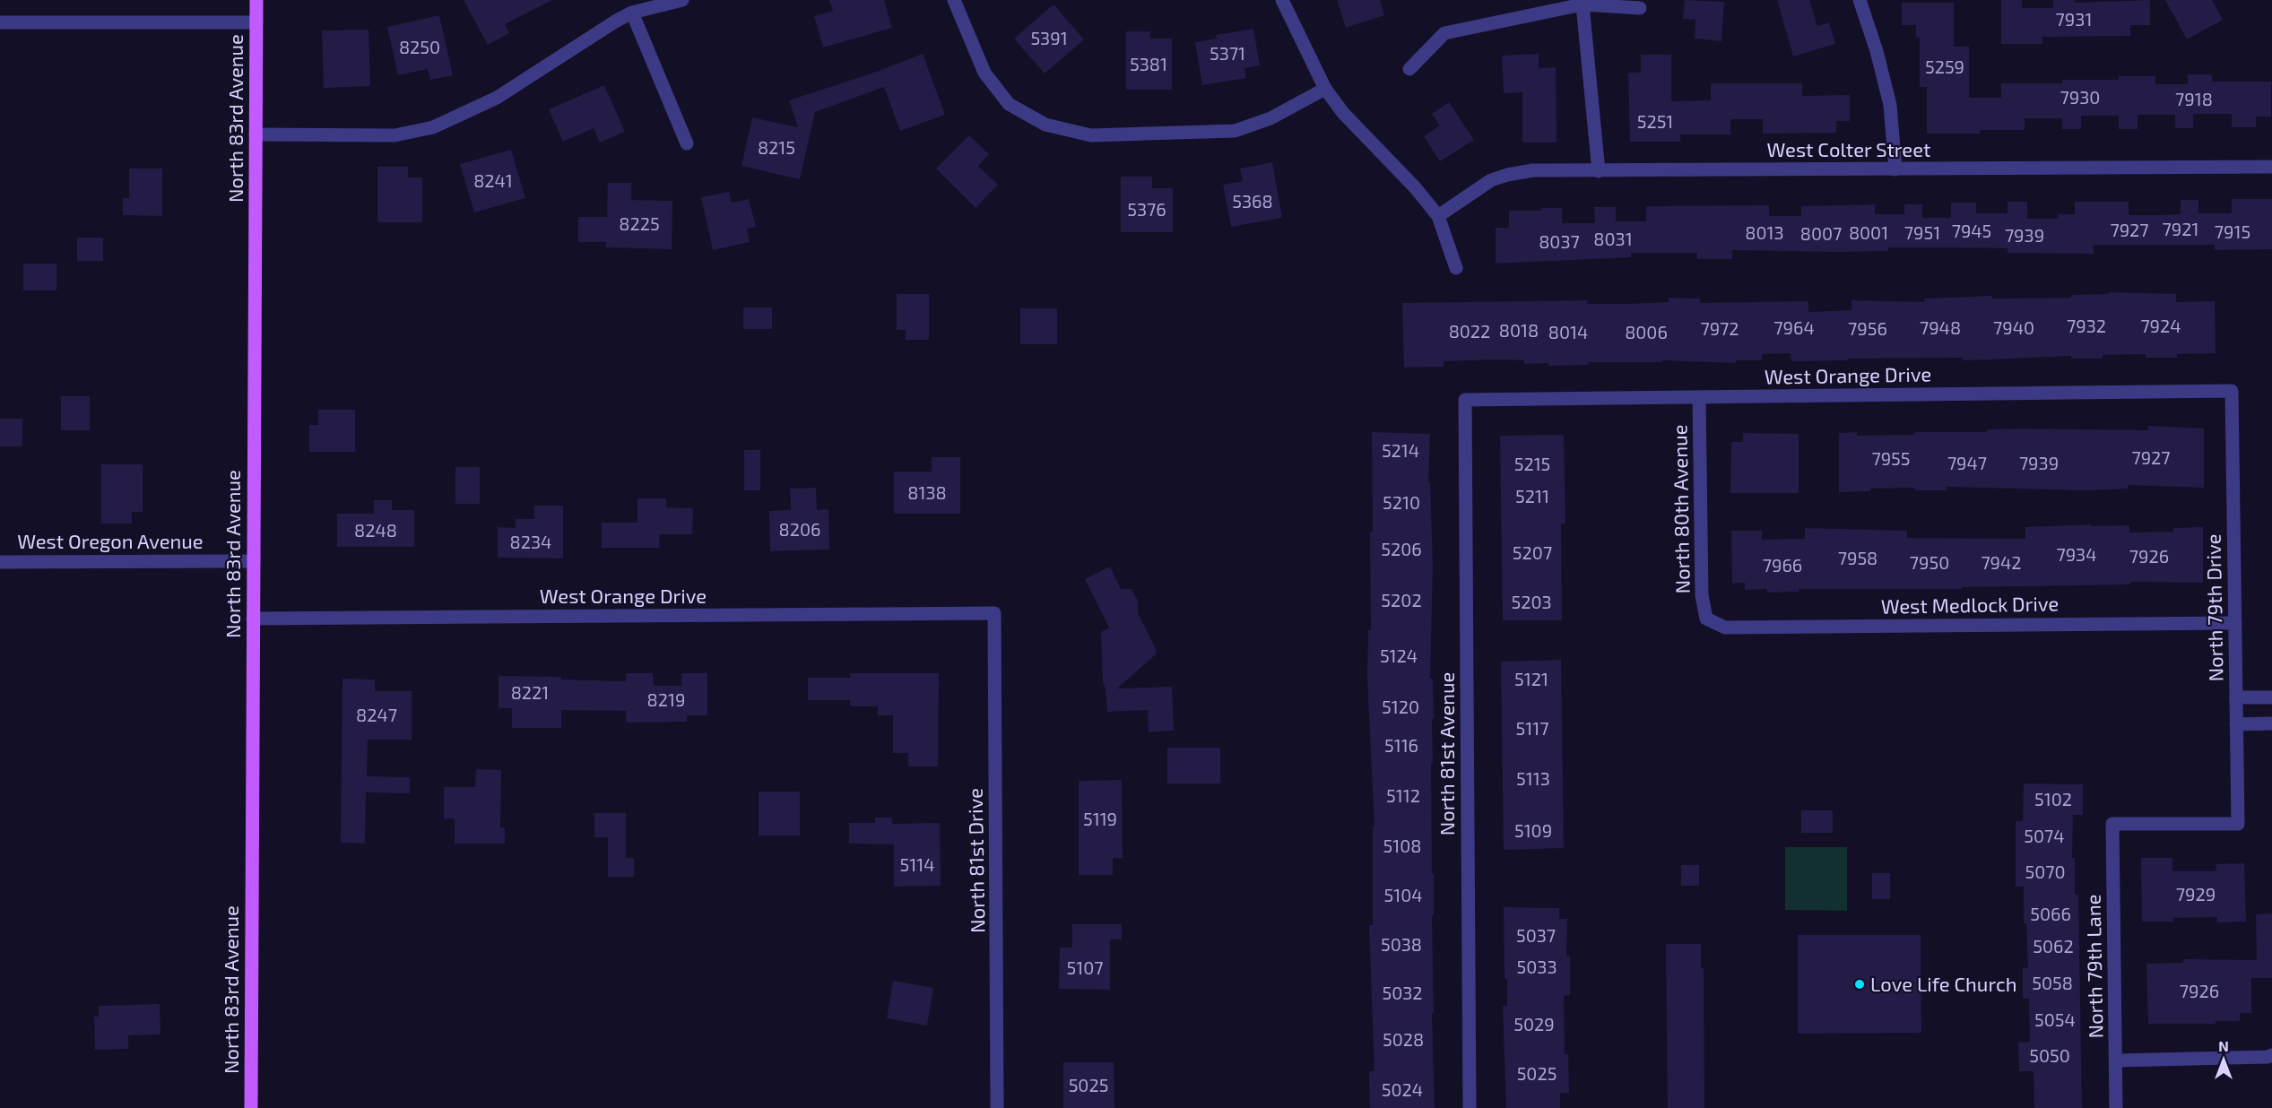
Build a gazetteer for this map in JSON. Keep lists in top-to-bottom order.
{
  "streets": {
    "main road": ["North 83rd Avenue"],
    "street": [
      "West Colter Street",
      "West Orange Drive",
      "North 80th Avenue",
      "West Oregon Avenue",
      "West Medlock Drive",
      "North 79th Drive",
      "North 81st Avenue",
      "North 81st Drive",
      "North 79th Lane"
    ]
  },
  "crossings": [
    ["North 83rd Avenue", "West Orange Drive"],
    ["North 83rd Avenue", "West Oregon Avenue"],
    ["West Orange Drive", "North 80th Avenue"],
    ["West Orange Drive", "North 79th Drive"],
    ["West Orange Drive", "North 81st Avenue"],
    ["West Orange Drive", "North 81st Drive"],
    ["North 80th Avenue", "West Medlock Drive"],
    ["West Medlock Drive", "North 79th Drive"],
    ["North 79th Drive", "North 79th Lane"]
  ],
  "places": ["Love Life Church"],
  "house_numbers": [
    "7931",
    "5391",
    "8250",
    "5371",
    "5381",
    "5259",
    "7930",
    "7918",
    "5251",
    "8215",
    "8241",
    "5368",
    "5376",
    "8225",
    "7921",
    "7927",
    "7945",
    "7915",
    "8013",
    "8001",
    "7951",
    "8007",
    "7939",
    "8031",
    "8037",
    "7932",
    "7924",
    "7964",
    "7948",
    "7940",
    "7972",
    "7956",
    "8018",
    "8022",
    "8014",
    "8006",
    "5214",
    "7927",
    "7955",
    "7947",
    "7939",
    "5215",
    "8138",
    "5211",
    "5210",
    "8206",
    "8248",
    "8234",
    "5206",
    "5207",
    "7934",
    "7926",
    "7958",
    "7950",
    "7942",
    "7966",
    "5202",
    "5203",
    "5124",
    "5121",
    "8221",
    "8219",
    "5120",
    "8247",
    "5117",
    "5116",
    "5113",
    "5112",
    "5102",
    "5119",
    "5109",
    "5074",
    "5108",
    "5114",
    "5070",
    "7929",
    "5104",
    "5066",
    "5037",
    "5038",
    "5062",
    "5033",
    "5107",
    "5058",
    "7926",
    "5032",
    "5054",
    "5029",
    "5028",
    "5050",
    "5025",
    "5025",
    "5024"
  ],
  "north": "top"
}
